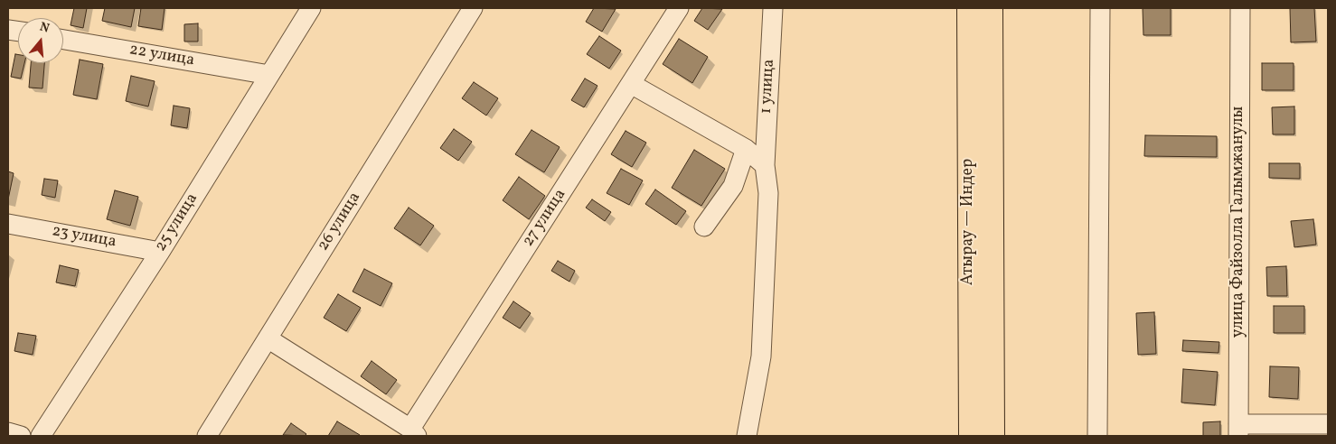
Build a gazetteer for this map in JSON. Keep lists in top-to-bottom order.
{
  "streets": {
    "main road": ["Атырау — Индер"],
    "street": [
      "22 улица",
      "1 улица",
      "27 улица",
      "26 улица",
      "улица Файзолла Галымжанулы",
      "25 улица",
      "23 улица"
    ]
  },
  "crossings": [
    ["22 улица", "25 улица"],
    ["25 улица", "23 улица"]
  ],
  "north": "top"
}
